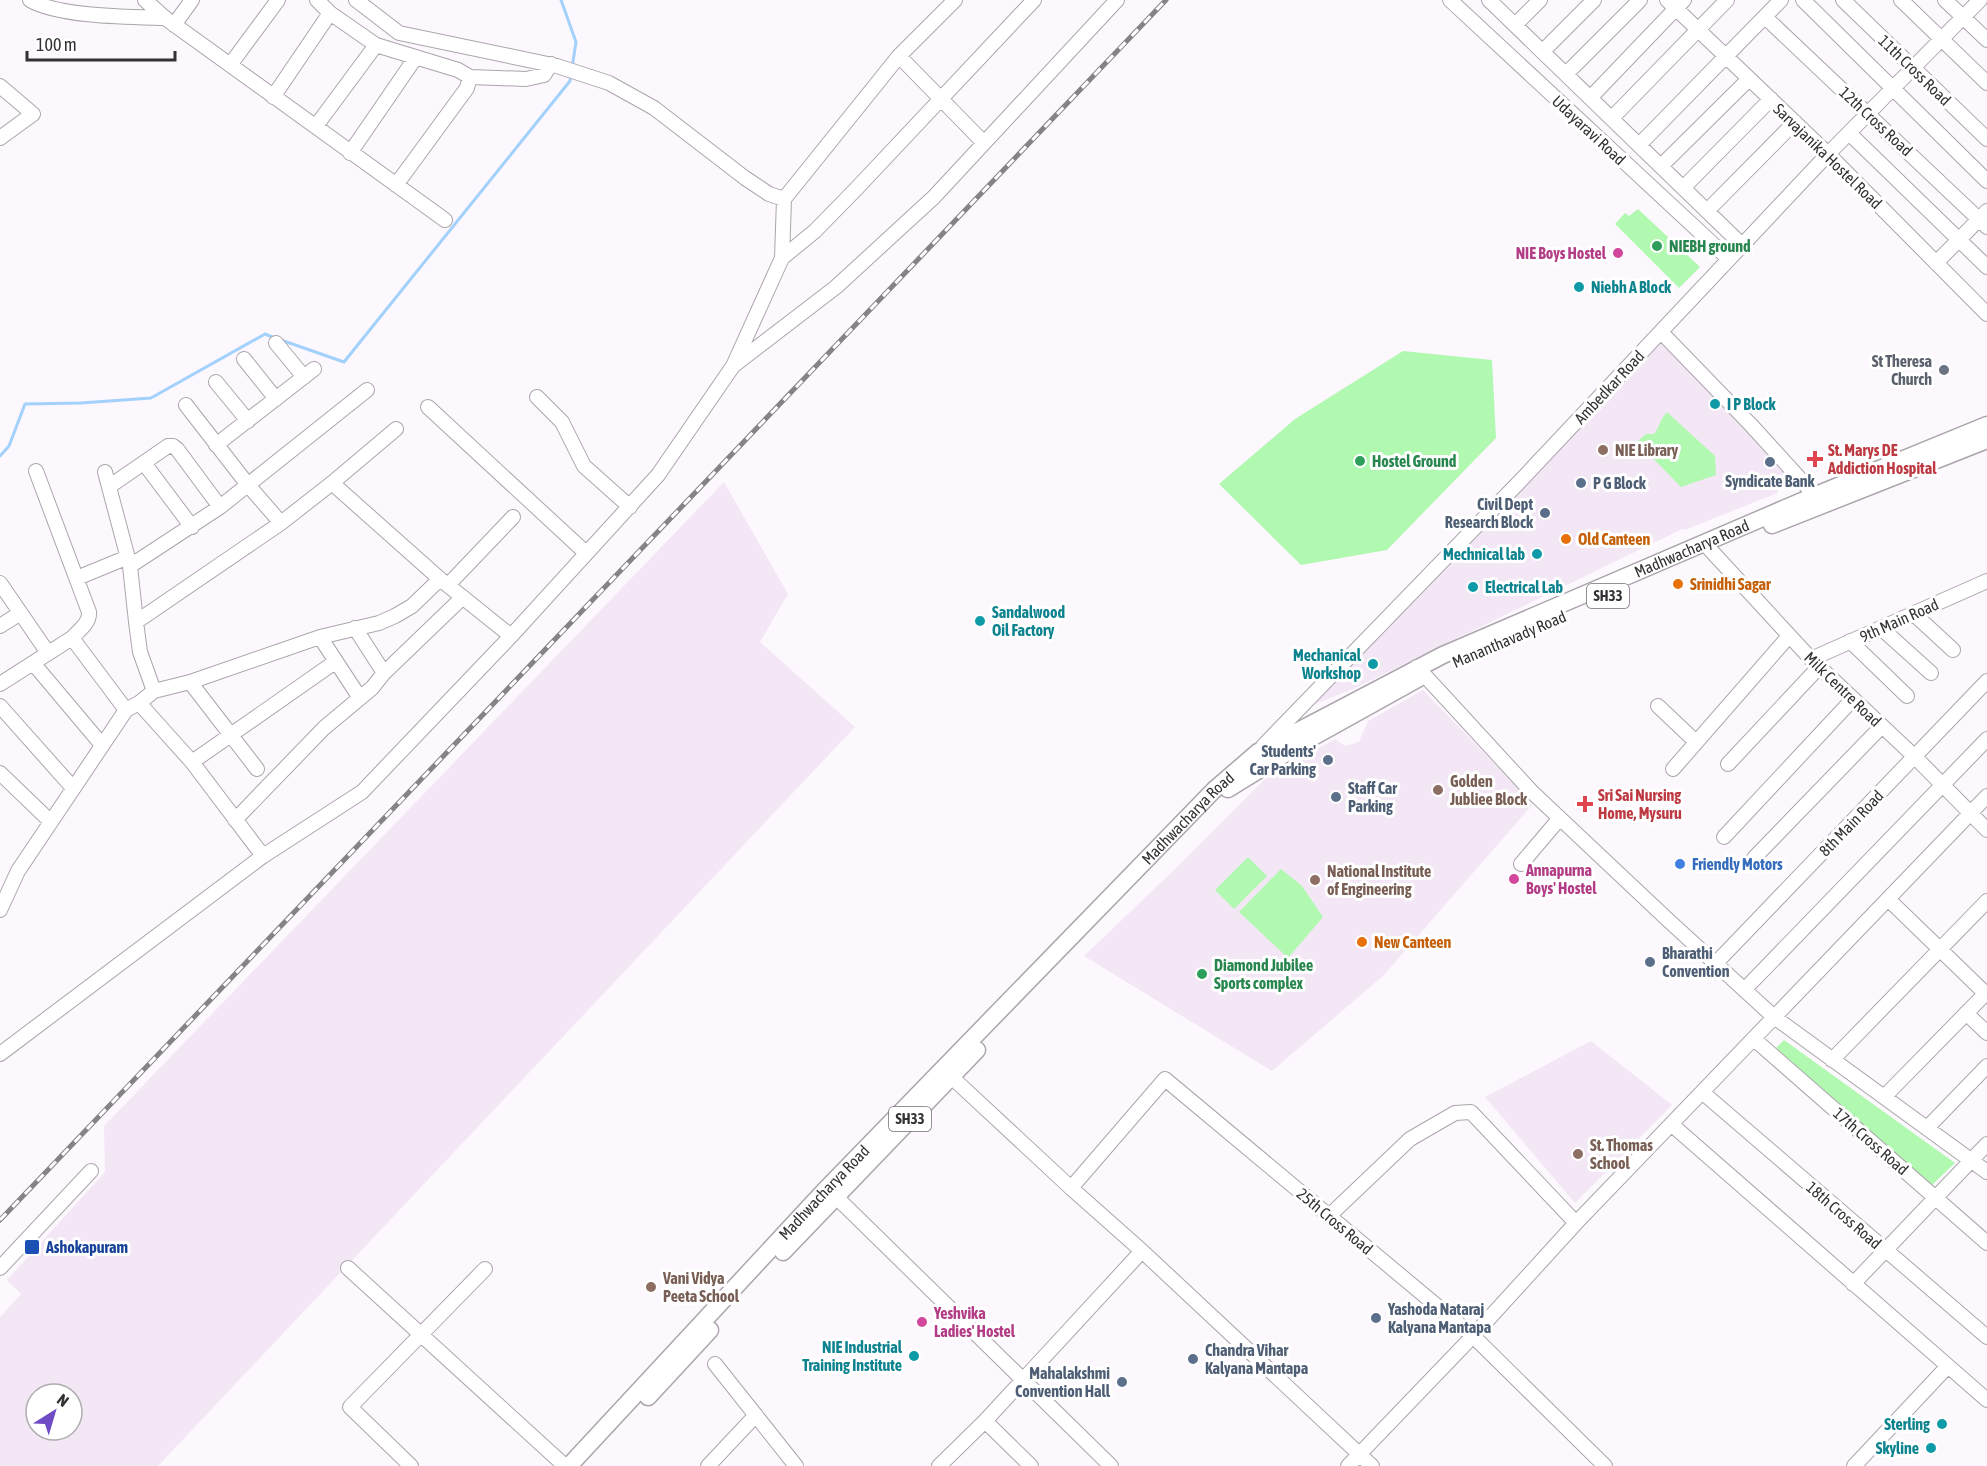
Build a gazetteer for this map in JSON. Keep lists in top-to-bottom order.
{
  "streets": {
    "main road": ["Madhwacharya Road", "SH33", "Mananthavady Road"],
    "street": [
      "11th Cross Road",
      "12th Cross Road",
      "Udayaravi Road",
      "Sarvajanika Hostel Road",
      "Ambedkar Road",
      "9th Main Road",
      "Milk Centre Road",
      "8th Main Road",
      "17th Cross Road",
      "18th Cross Road",
      "25th Cross Road"
    ]
  },
  "crossings": [
    ["11th Cross Road", "Ambedkar Road"],
    ["12th Cross Road", "Ambedkar Road"],
    ["Udayaravi Road", "Ambedkar Road"],
    ["Sarvajanika Hostel Road", "Ambedkar Road"],
    ["Ambedkar Road", "Madhwacharya Road"],
    ["Ambedkar Road", "Mananthavady Road"],
    ["Madhwacharya Road", "Mananthavady Road"],
    ["9th Main Road", "Milk Centre Road"],
    ["Mananthavady Road", "Milk Centre Road"],
    ["Milk Centre Road", "8th Main Road"]
  ],
  "places": {
    "other": [
      "NIEBH ground",
      "NIE Boys Hostel",
      "Niebh A Block",
      "St Theresa Church",
      "I P Block",
      "NIE Library",
      "Hostel Ground",
      "Syndicate Bank",
      "P G Block",
      "Civil Dept Research Block",
      "Old Canteen",
      "Mechnical lab",
      "Srinidhi Sagar",
      "Electrical Lab",
      "Sandalwood Oil Factory",
      "Mechanical Workshop",
      "Students' Car Parking",
      "Golden Jubliee Block",
      "Staff Car Parking",
      "Friendly Motors",
      "Annapurna Boys' Hostel",
      "National Institute of Engineering",
      "New Canteen",
      "Bharathi Convention",
      "Diamond Jubilee Sports complex",
      "St. Thomas School",
      "Vani Vidya Peeta School",
      "Yashoda Nataraj Kalyana Mantapa",
      "Yeshvika Ladies' Hostel",
      "NIE Industrial Training Institute",
      "Chandra Vihar Kalyana Mantapa",
      "Mahalakshmi Convention Hall",
      "Sterling",
      "Skyline"
    ],
    "health": ["St. Marys DE Addiction Hospital", "Sri Sai Nursing Home, Mysuru"],
    "transit": ["Ashokapuram"]
  },
  "scale_bar": "100 m",
  "north": "top right"
}
